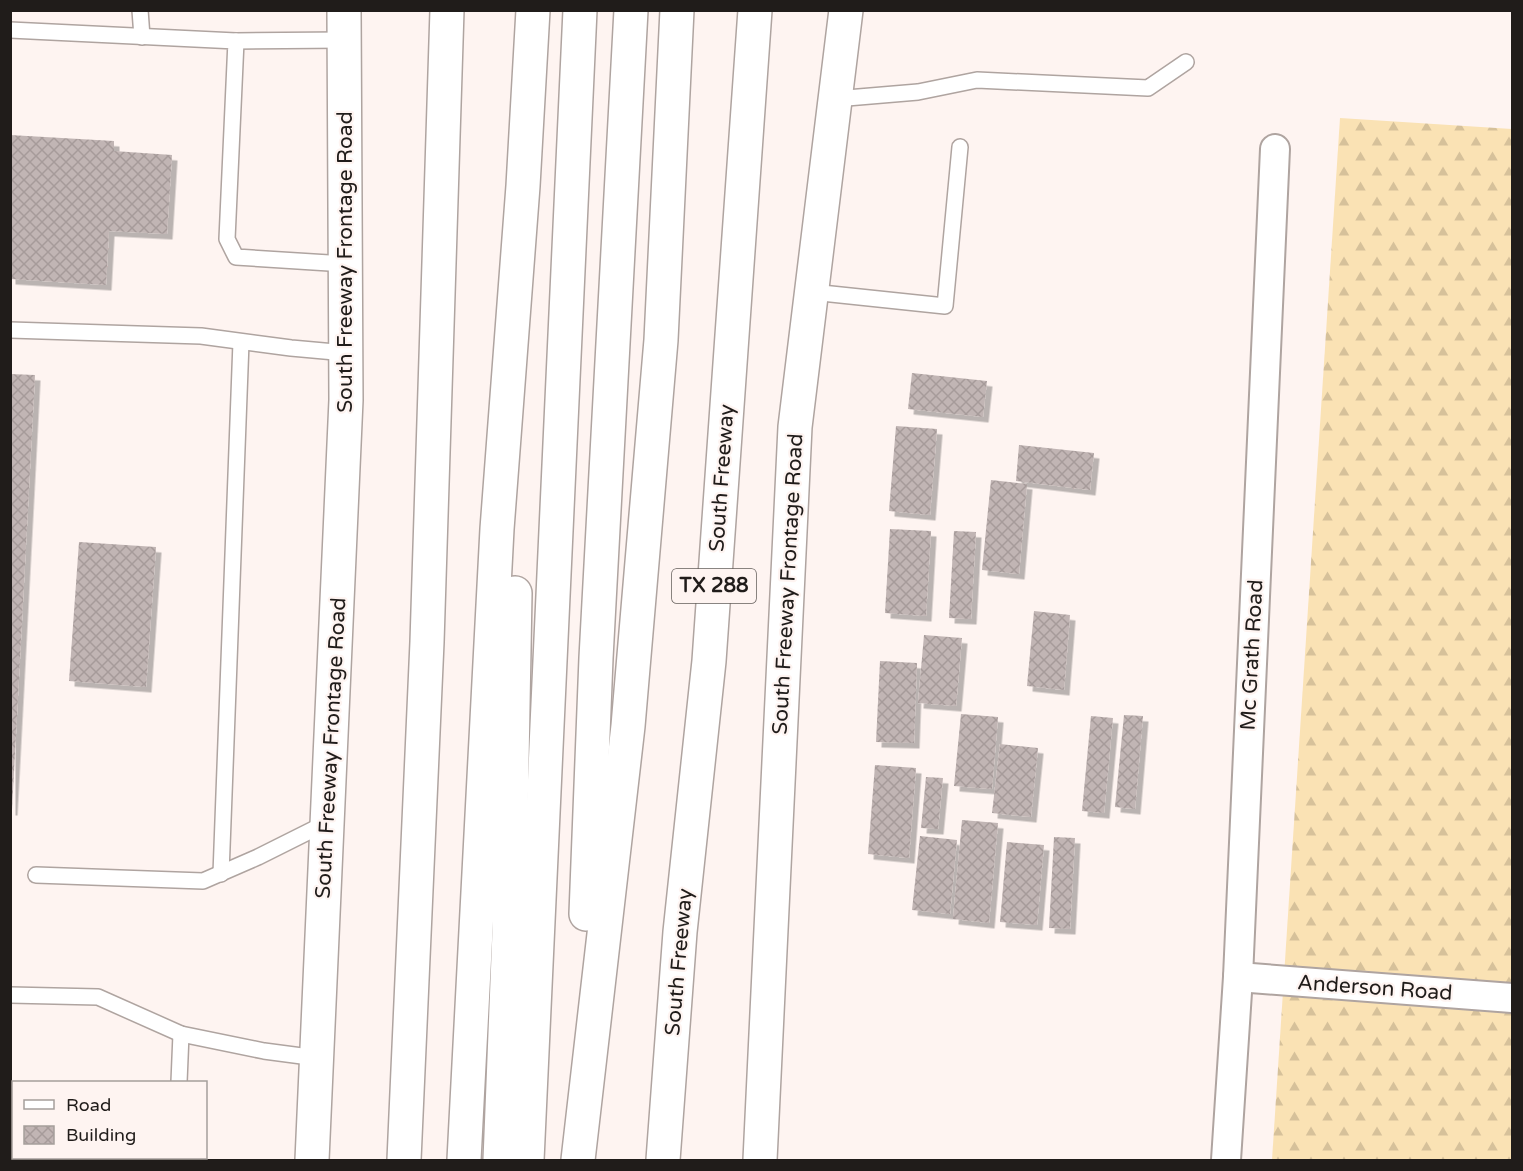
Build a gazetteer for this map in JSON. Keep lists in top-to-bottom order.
{
  "streets": {
    "main road": ["South Freeway Frontage Road", "South Freeway", "TX 288"],
    "street": ["Mc Grath Road", "Anderson Road"]
  },
  "crossings": [
    ["Mc Grath Road", "Anderson Road"]
  ],
  "legend": ["Road", "Building"]
}
